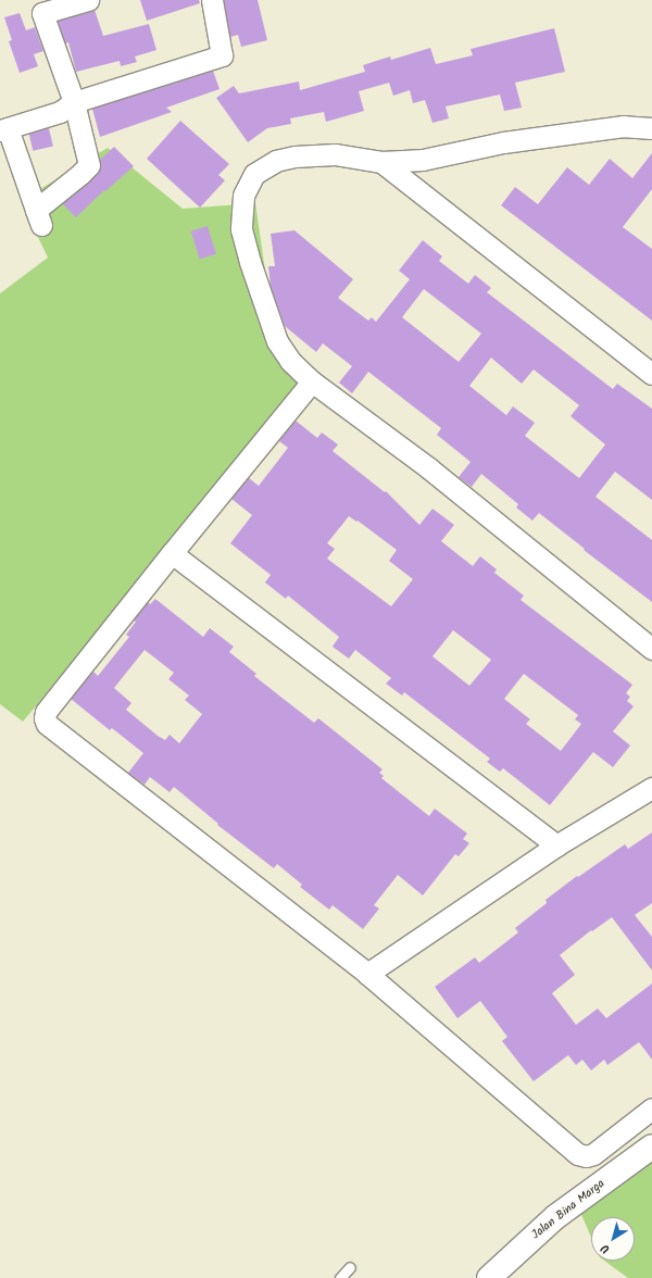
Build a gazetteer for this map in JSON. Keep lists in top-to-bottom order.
{
  "streets": {
    "street": ["Jalan Bina Marga"]
  },
  "north": "bottom left"
}
